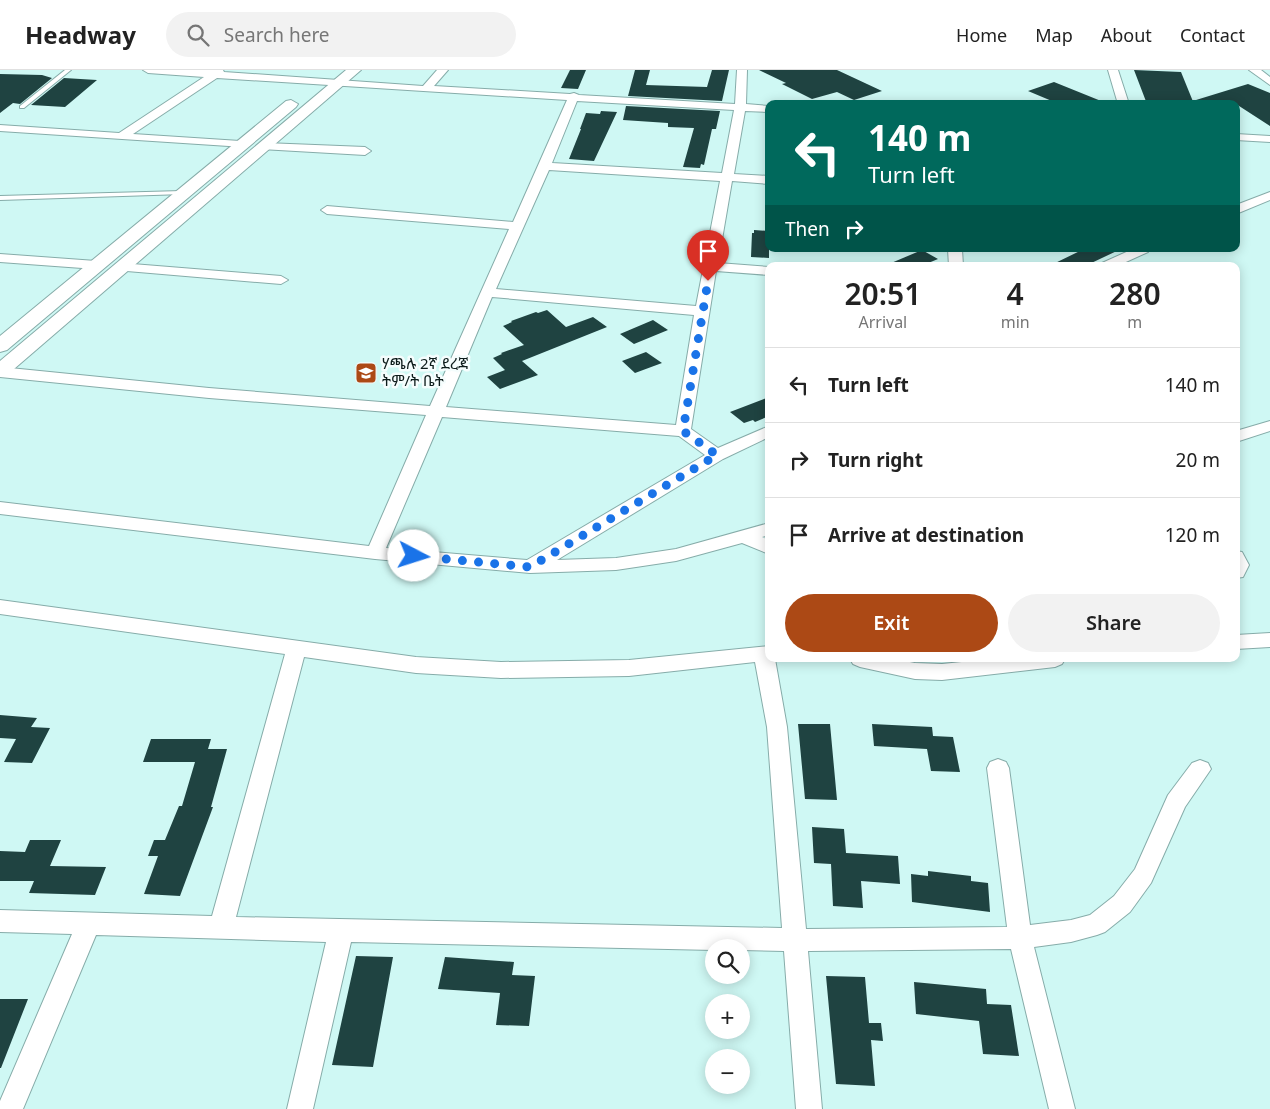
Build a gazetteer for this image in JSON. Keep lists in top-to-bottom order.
{
  "places": {
    "school or university": ["ሃጫሉ 2ኛ ደረጃ ትም/ት ቤት"]
  },
  "page": {
    "header": "Headway",
    "search": "Search here",
    "nav": [
      "Home",
      "Map",
      "About",
      "Contact"
    ],
    "turn": ["140 m", "Turn left"],
    "then": "Then",
    "eta": [
      "20:51",
      "Arrival",
      "4",
      "min",
      "280",
      "m"
    ],
    "list": [
      {
        "name": "Turn left",
        "value": "140 m"
      },
      {
        "name": "Turn right",
        "value": "20 m"
      },
      {
        "name": "Arrive at destination",
        "value": "120 m"
      }
    ],
    "buttons": ["Exit", "Share"],
    "map_buttons": ["+", "−"]
  }
}
